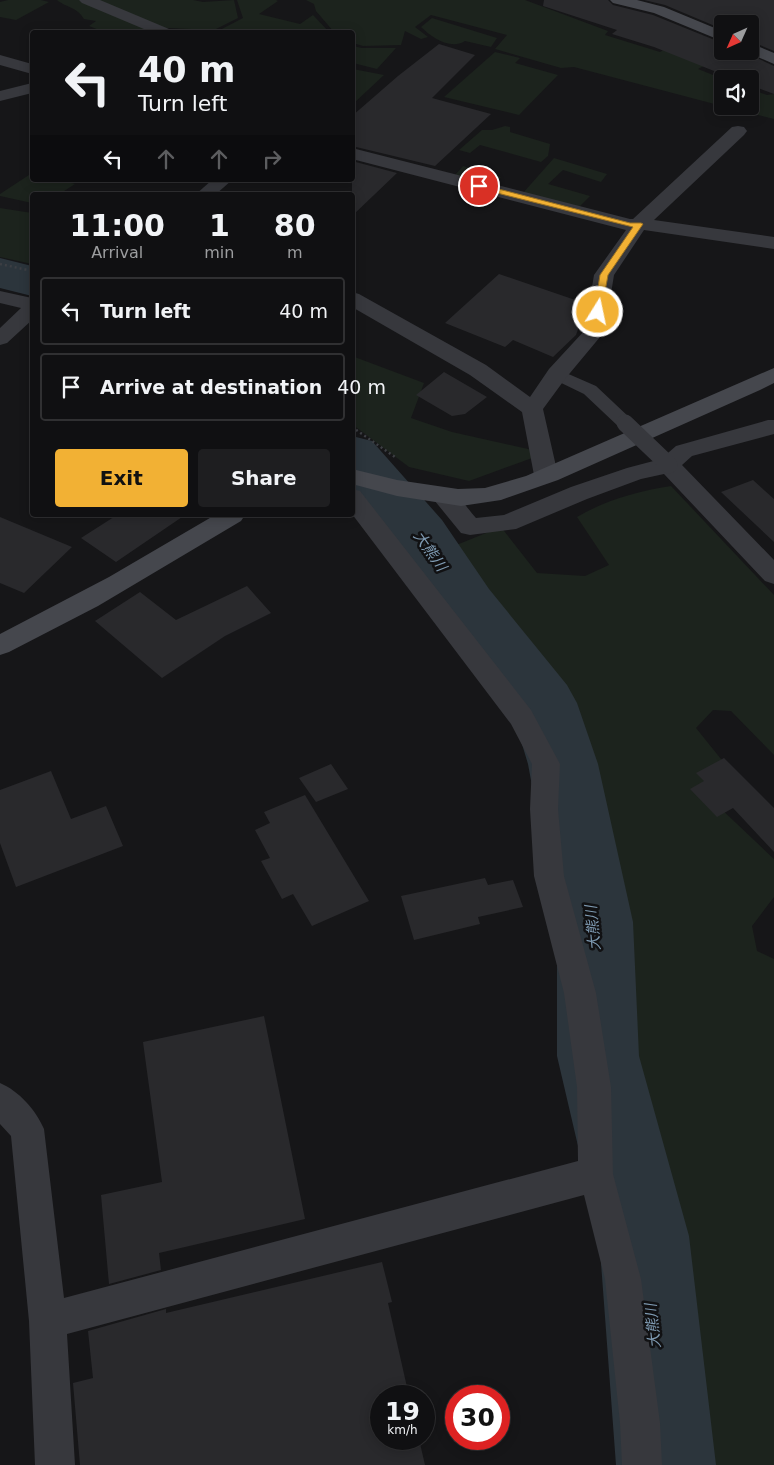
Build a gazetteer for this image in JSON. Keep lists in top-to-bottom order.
{
  "water": ["大熊川"],
  "north": "bottom left",
  "page": {
    "turn": ["40 m", "Turn left"],
    "eta": [
      "11:00",
      "Arrival",
      "1",
      "min",
      "80",
      "m"
    ],
    "list": [
      {
        "name": "Turn left",
        "value": "40 m"
      },
      {
        "name": "Arrive at destination",
        "value": "40 m"
      }
    ],
    "buttons": ["Exit", "Share"],
    "speed": "19 km/h",
    "limit": "30"
  }
}
